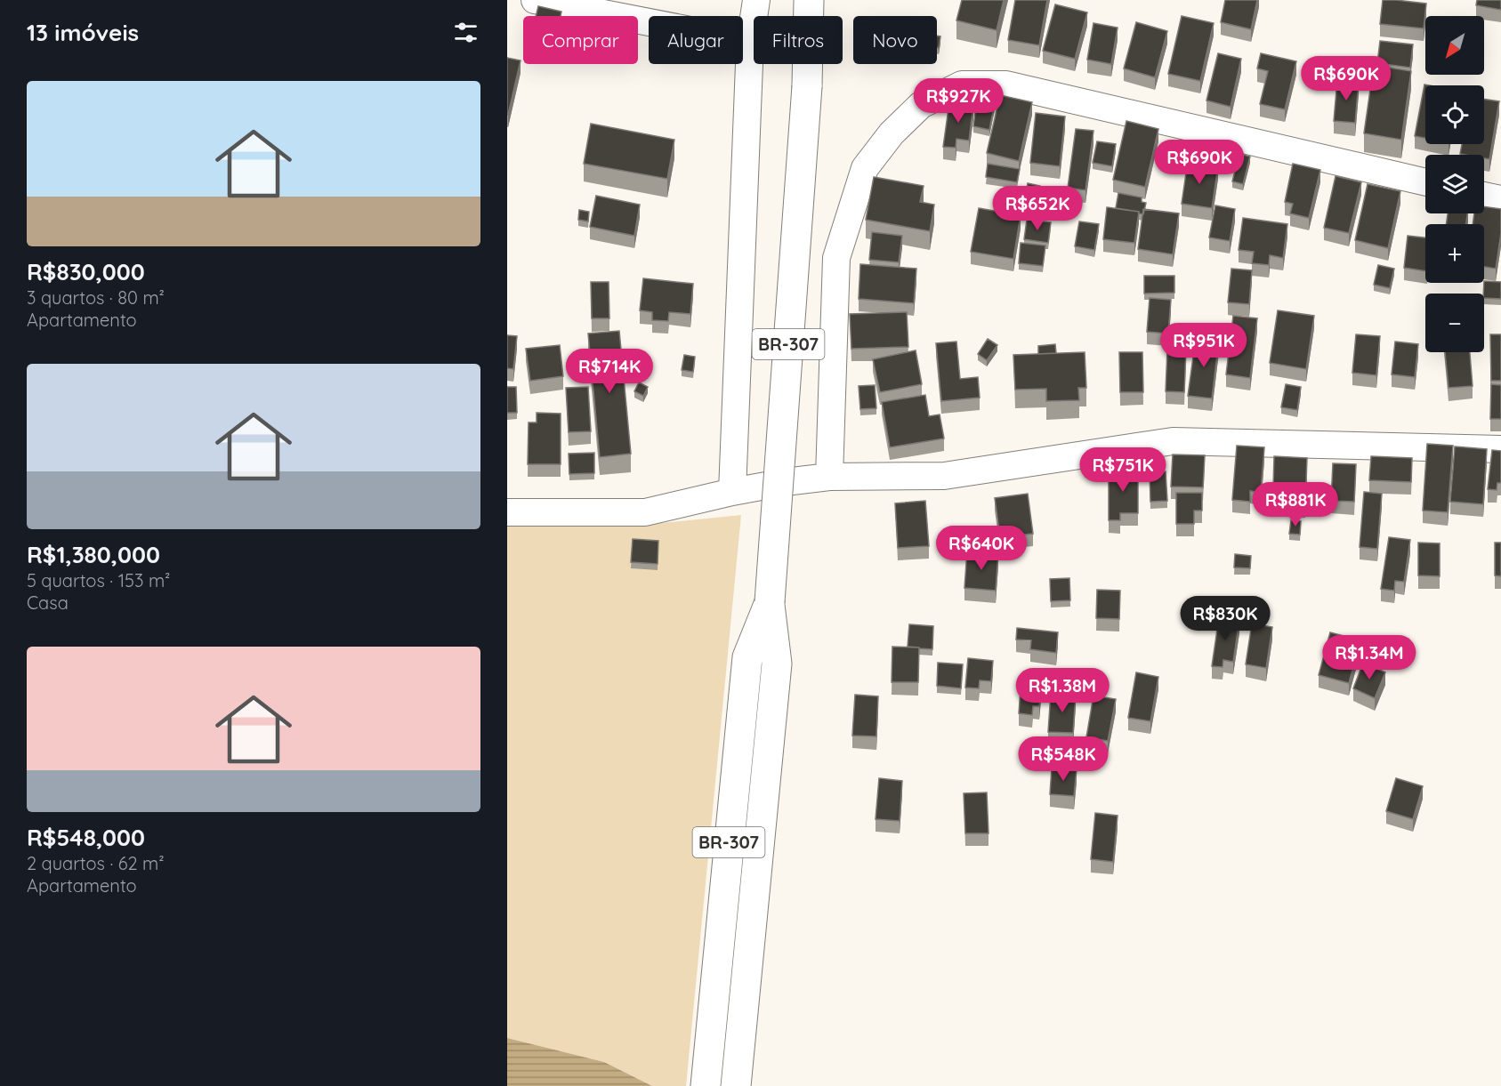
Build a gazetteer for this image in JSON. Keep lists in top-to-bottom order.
{
  "streets": {
    "main road": ["BR-307"]
  },
  "north": "bottom left",
  "page": {
    "heading": "13 imóveis",
    "map_buttons": ["+", "−"],
    "chip": [
      "Comprar",
      "Alugar",
      "Filtros",
      "Novo"
    ],
    "price": [
      "R$690K",
      "R$927K",
      "R$690K",
      "R$652K",
      "R$951K",
      "R$714K",
      "R$751K",
      "R$881K",
      "R$640K",
      "R$830K",
      "R$1.34M",
      "R$1.38M",
      "R$548K"
    ],
    "list": [
      {
        "name": "R$830,000",
        "note": "3 quartos · 80 m² · Apartamento"
      },
      {
        "name": "R$1,380,000",
        "note": "5 quartos · 153 m² · Casa"
      },
      {
        "name": "R$548,000",
        "note": "2 quartos · 62 m² · Apartamento"
      }
    ]
  }
}
